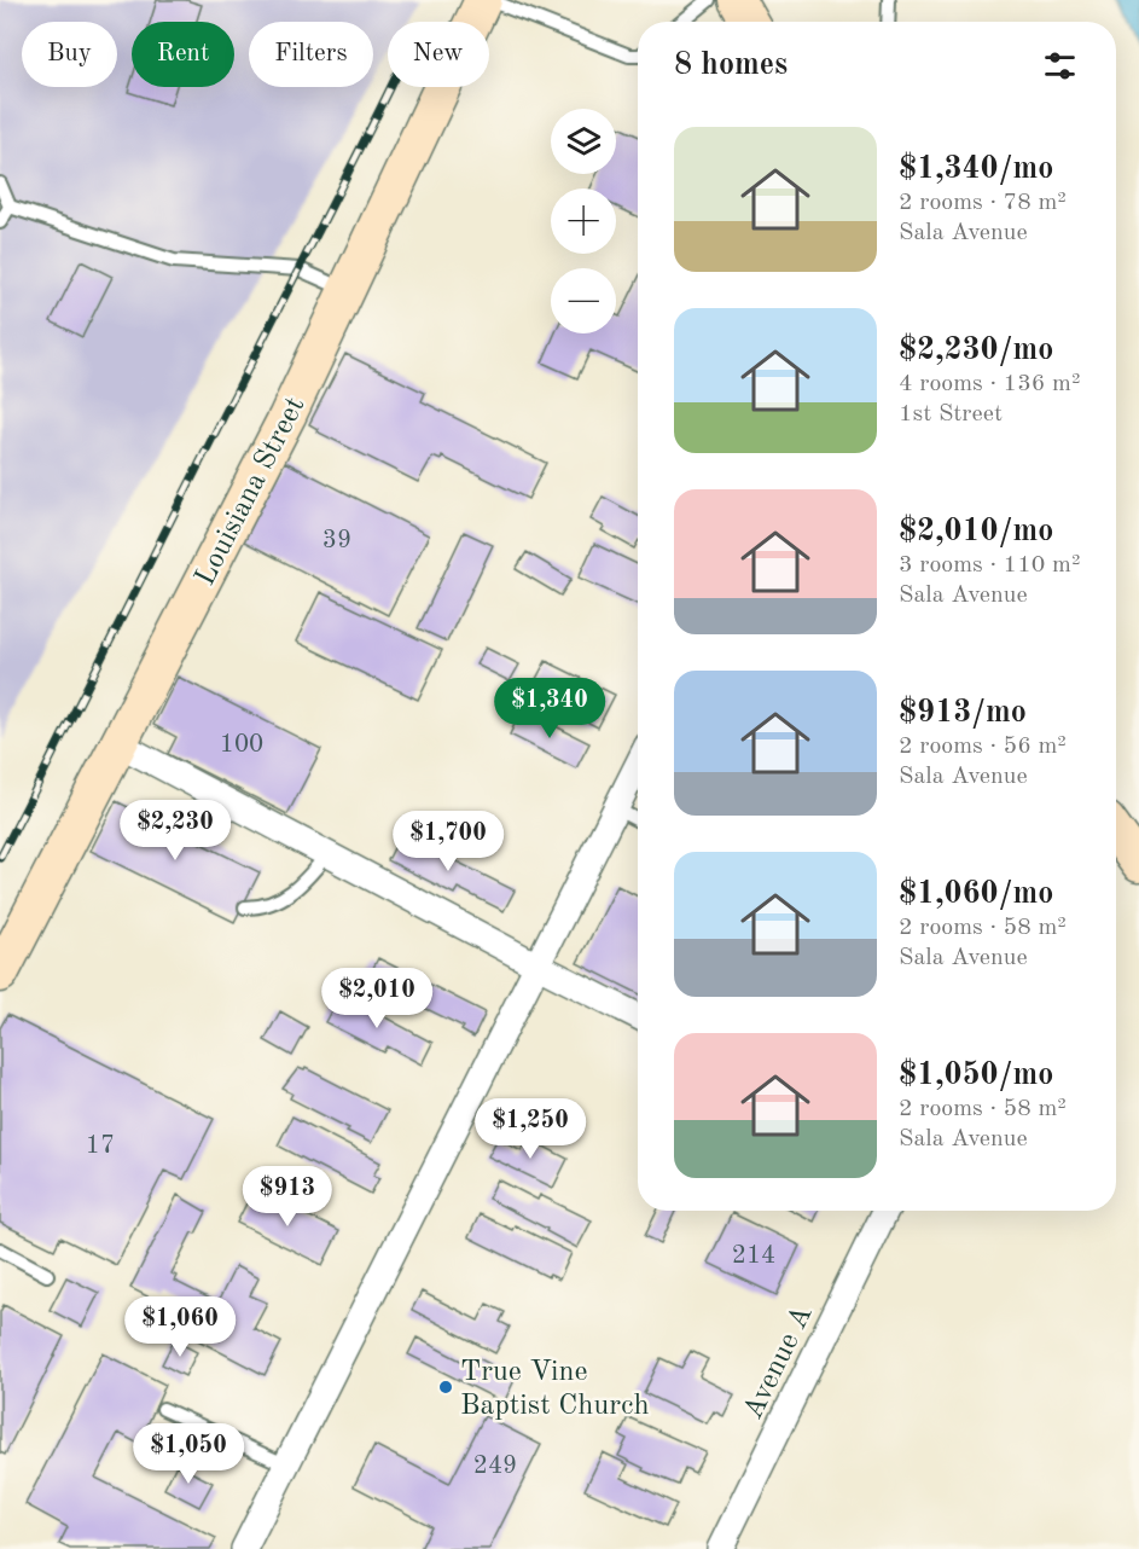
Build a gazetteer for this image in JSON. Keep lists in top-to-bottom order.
{
  "streets": {
    "main road": ["Louisiana Street"],
    "street": ["Avenue A"]
  },
  "places": ["True Vine Baptist Church"],
  "house_numbers": [
    "39",
    "100",
    "17",
    "214",
    "249"
  ],
  "page": {
    "chip": [
      "Buy",
      "Rent",
      "Filters",
      "New"
    ],
    "heading": "8 homes",
    "map_buttons": ["+", "−"],
    "list": [
      {
        "name": "$1,340/mo",
        "note": "2 rooms · 78 m² · Sala Avenue"
      },
      {
        "name": "$2,230/mo",
        "note": "4 rooms · 136 m² · 1st Street"
      },
      {
        "name": "$2,010/mo",
        "note": "3 rooms · 110 m² · Sala Avenue"
      },
      {
        "name": "$913/mo",
        "note": "2 rooms · 56 m² · Sala Avenue"
      },
      {
        "name": "$1,060/mo",
        "note": "2 rooms · 58 m² · Sala Avenue"
      },
      {
        "name": "$1,050/mo",
        "note": "2 rooms · 58 m² · Sala Avenue"
      }
    ],
    "price": [
      "$1,340",
      "$2,230",
      "$1,700",
      "$2,010",
      "$1,250",
      "$913",
      "$1,060",
      "$1,050"
    ]
  }
}
